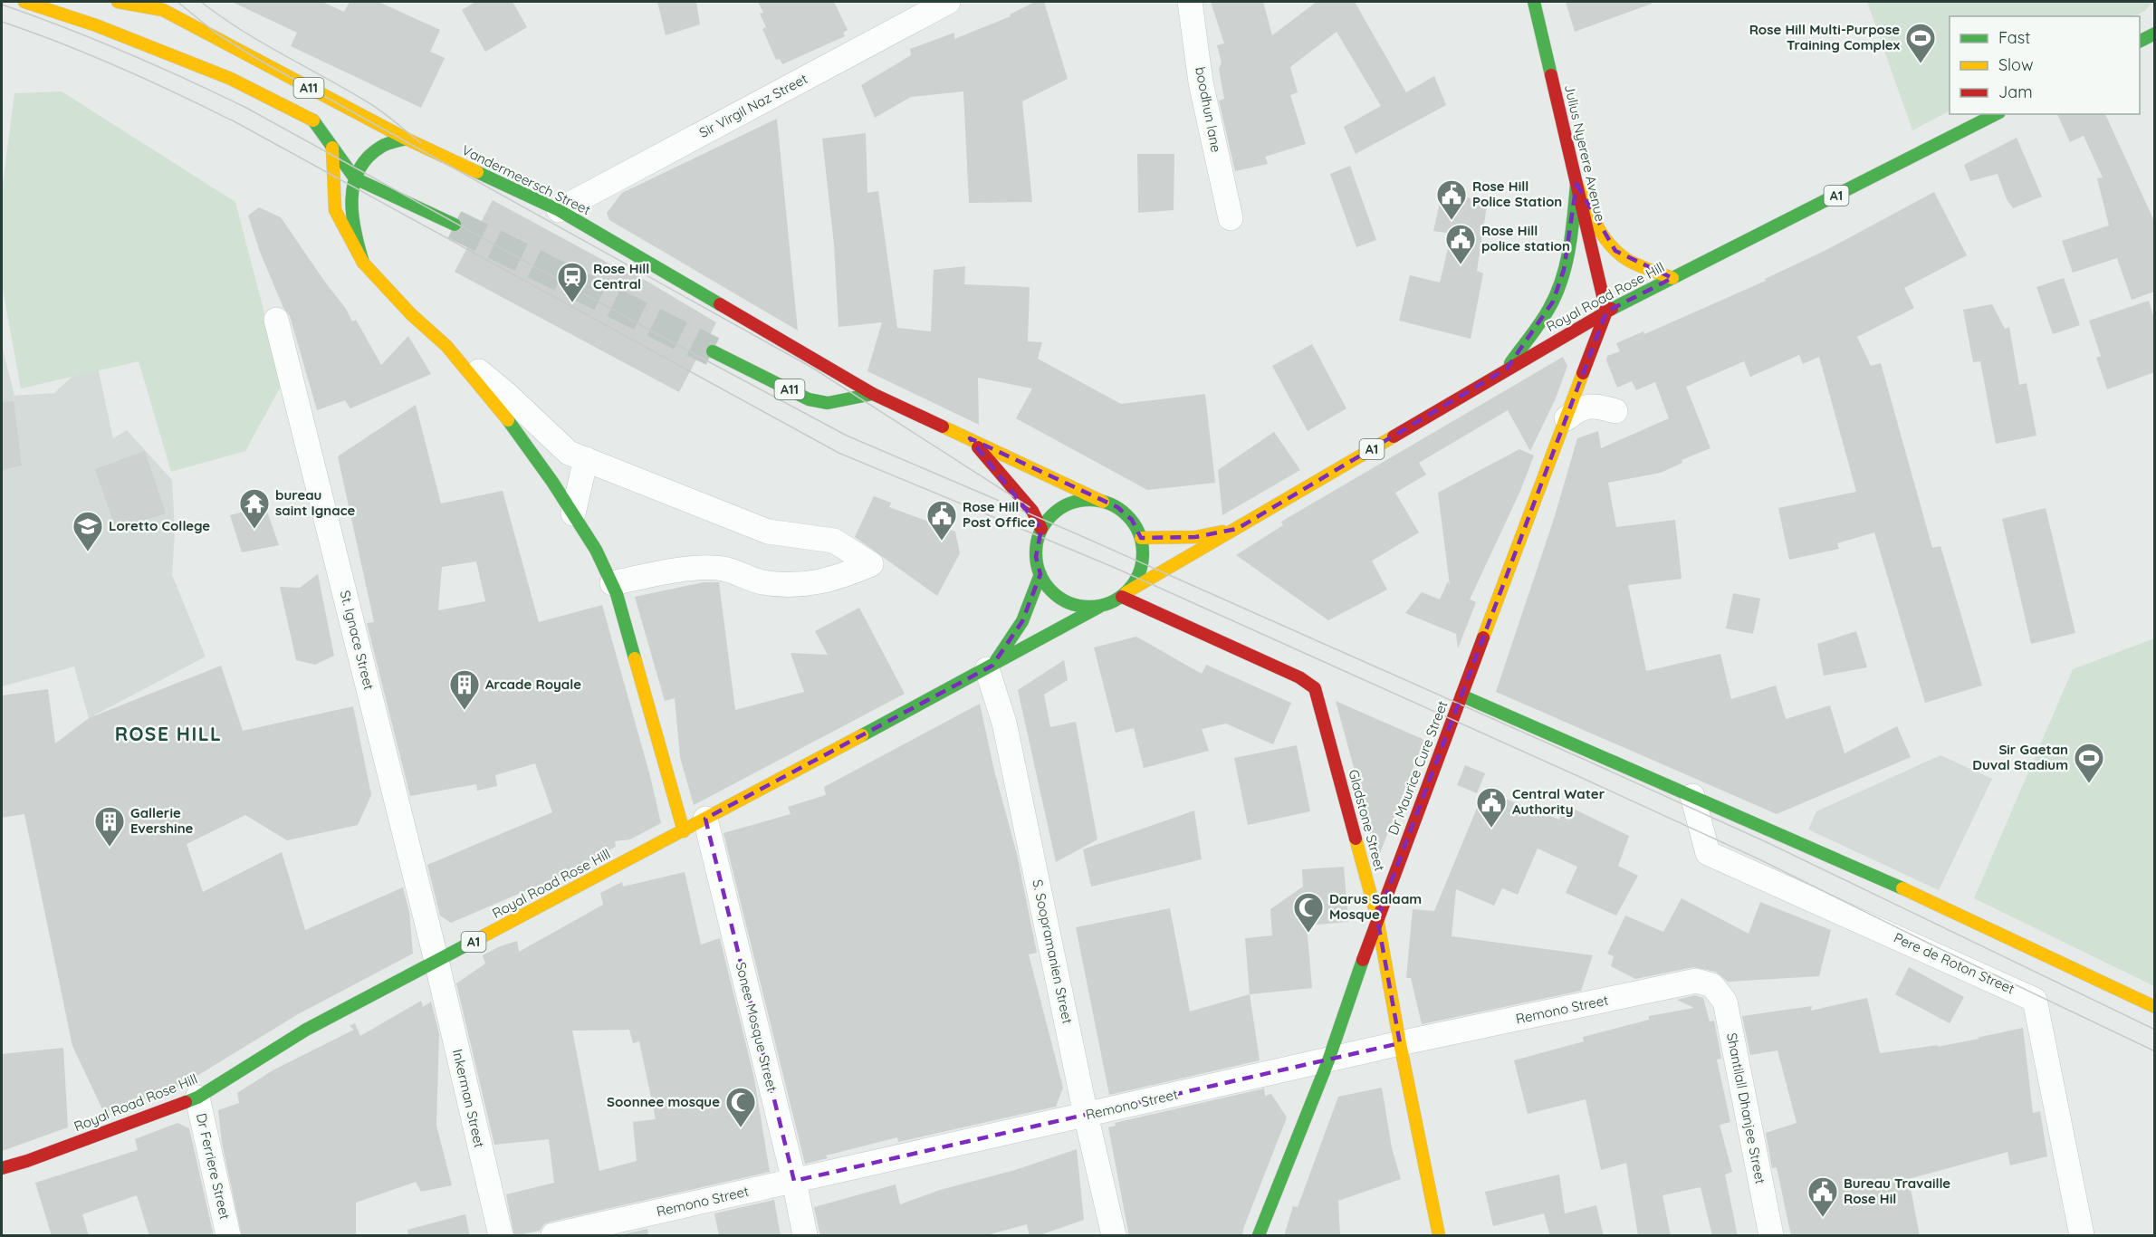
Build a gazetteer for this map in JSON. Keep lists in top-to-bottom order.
{
  "streets": {
    "main road": [
      "A11",
      "Julius Nyerere Avenue",
      "Vandermeersch Street",
      "A1",
      "Royal Road Rose Hill",
      "Dr Maurice Cure Street",
      "Gladstone Street"
    ],
    "street": [
      "Sir Virgil Naz Street",
      "boodhun lane",
      "St. Ignace Street",
      "S. Soopramanien Street",
      "Pere de Roton Street",
      "Remono Street",
      "Sonee Mosque Street",
      "Inkerman Street",
      "Shantilall Dhanjee Street",
      "Dr Ferriere Street"
    ]
  },
  "crossings": [
    ["A11", "Vandermeersch Street"],
    ["A11", "A1"],
    ["A11", "Royal Road Rose Hill"],
    ["A11", "Gladstone Street"],
    ["Sir Virgil Naz Street", "Vandermeersch Street"],
    ["Julius Nyerere Avenue", "Royal Road Rose Hill"],
    ["Julius Nyerere Avenue", "Dr Maurice Cure Street"],
    ["A1", "Royal Road Rose Hill"],
    ["A1", "Gladstone Street"],
    ["Royal Road Rose Hill", "St. Ignace Street"],
    ["Royal Road Rose Hill", "Dr Maurice Cure Street"],
    ["Royal Road Rose Hill", "Gladstone Street"],
    ["Royal Road Rose Hill", "S. Soopramanien Street"],
    ["Royal Road Rose Hill", "Sonee Mosque Street"],
    ["Royal Road Rose Hill", "Inkerman Street"],
    ["Royal Road Rose Hill", "Dr Ferriere Street"],
    ["St. Ignace Street", "Inkerman Street"],
    ["Dr Maurice Cure Street", "Gladstone Street"],
    ["Dr Maurice Cure Street", "Remono Street"],
    ["Gladstone Street", "Remono Street"],
    ["S. Soopramanien Street", "Remono Street"],
    ["Remono Street", "Sonee Mosque Street"],
    ["Remono Street", "Shantilall Dhanjee Street"]
  ],
  "districts": ["ROSE HILL"],
  "places": {
    "sports": ["Rose Hill Multi-Purpose Training Complex", "Sir Gaetan Duval Stadium"],
    "public building": [
      "Rose Hill Police Station",
      "Rose Hill police station",
      "Rose Hill Post Office",
      "Central Water Authority",
      "Bureau Travaille Rose Hil"
    ],
    "station": ["Rose Hill Central"],
    "temple": ["bureau saint Ignace"],
    "school or university": ["Loretto College"],
    "building": ["Arcade Royale", "Gallerie Evershine"],
    "mosque": ["Darus Salaam Mosque", "Soonnee mosque"]
  },
  "legend": ["Fast", "Slow", "Jam"]
}
